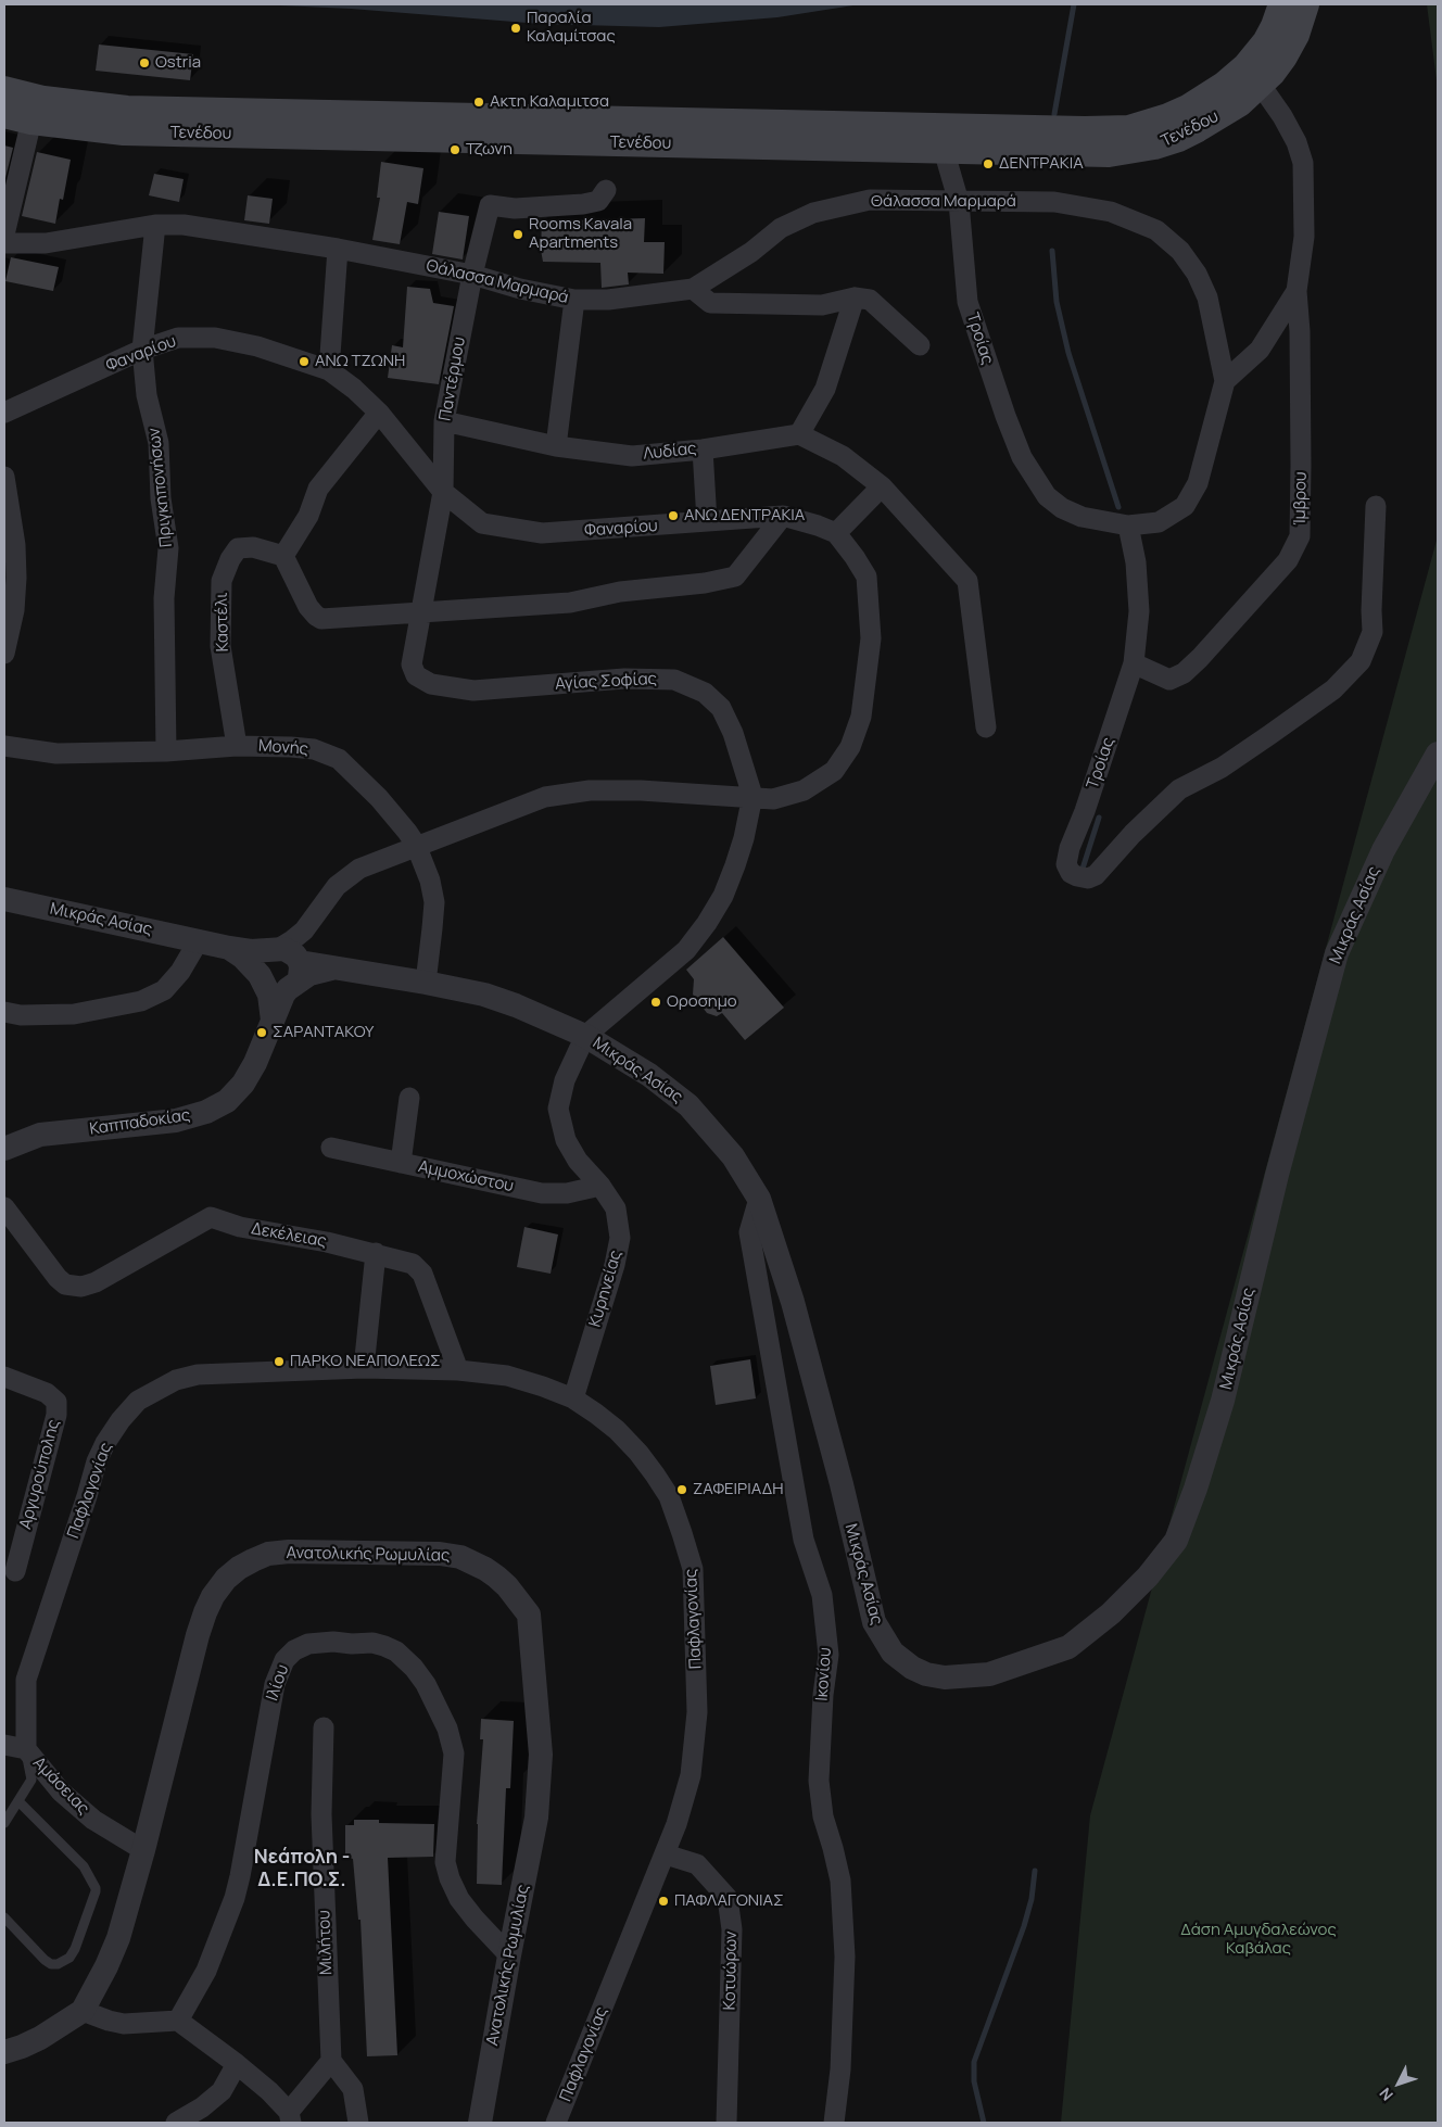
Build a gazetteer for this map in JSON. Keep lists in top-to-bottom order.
{
  "streets": {
    "main road": ["Τενέδου"],
    "street": [
      "Θάλασσα Μαρμαρά",
      "Τροίας",
      "Φαναρίου",
      "Παντέρμου",
      "Λυδίας",
      "Πριγκηπονήσων",
      "Ίμβρου",
      "Καστέλι",
      "Αγίας Σοφίας",
      "Μονής",
      "Μικράς Ασίας",
      "Καππαδοκίας",
      "Αμμοχώστου",
      "Δεκέλειας",
      "Κυρηνείας",
      "Αργυρούπολης",
      "Παφλαγονίας",
      "Ανατολικής Ρωμυλίας",
      "Ικονίου",
      "Ιλίου",
      "Αμάσειας",
      "Μιλήτου",
      "Κοτυώρων"
    ]
  },
  "crossings": [
    ["Τενέδου", "Τροίας"],
    ["Τενέδου", "Ίμβρου"],
    ["Θάλασσα Μαρμαρά", "Τροίας"],
    ["Θάλασσα Μαρμαρά", "Παντέρμου"],
    ["Θάλασσα Μαρμαρά", "Πριγκηπονήσων"],
    ["Θάλασσα Μαρμαρά", "Ίμβρου"],
    ["Τροίας", "Ίμβρου"],
    ["Φαναρίου", "Παντέρμου"],
    ["Φαναρίου", "Πριγκηπονήσων"],
    ["Φαναρίου", "Αγίας Σοφίας"],
    ["Φαναρίου", "Μονής"],
    ["Φαναρίου", "Μικράς Ασίας"],
    ["Φαναρίου", "Καππαδοκίας"],
    ["Παντέρμου", "Λυδίας"],
    ["Παντέρμου", "Αγίας Σοφίας"],
    ["Πριγκηπονήσων", "Μονής"],
    ["Καστέλι", "Μονής"],
    ["Αγίας Σοφίας", "Μικράς Ασίας"],
    ["Αγίας Σοφίας", "Κυρηνείας"],
    ["Μονής", "Μικράς Ασίας"],
    ["Μικράς Ασίας", "Καππαδοκίας"],
    ["Μικράς Ασίας", "Κυρηνείας"],
    ["Μικράς Ασίας", "Ικονίου"],
    ["Αμμοχώστου", "Κυρηνείας"],
    ["Δεκέλειας", "Παφλαγονίας"],
    ["Κυρηνείας", "Παφλαγονίας"],
    ["Παφλαγονίας", "Αμάσειας"],
    ["Παφλαγονίας", "Κοτυώρων"],
    ["Ανατολικής Ρωμυλίας", "Ιλίου"],
    ["Ανατολικής Ρωμυλίας", "Αμάσειας"]
  ],
  "districts": ["Νεάπολη - Δ.Ε.ΠΟ.Σ."],
  "parks": ["Δάση Αμυγδαλεώνος Καβάλας"],
  "places": [
    "Παραλία Καλαμίτσας",
    "Ostria",
    "Ακτη Καλαμιτσα",
    "Τζωνη",
    "ΔΕΝΤΡΑΚΙΑ",
    "Rooms Kavala Apartments",
    "ΑΝΩ ΤΖΩΝΗ",
    "ΑΝΩ ΔΕΝΤΡΑΚΙΑ",
    "Οροσημο",
    "ΣΑΡΑΝΤΑΚΟΥ",
    "ΠΑΡΚΟ ΝΕΑΠΟΛΕΩΣ",
    "ΖΑΦΕΙΡΙΑΔΗ",
    "ΠΑΦΛΑΓΟΝΙΑΣ"
  ],
  "north": "bottom left"
}
